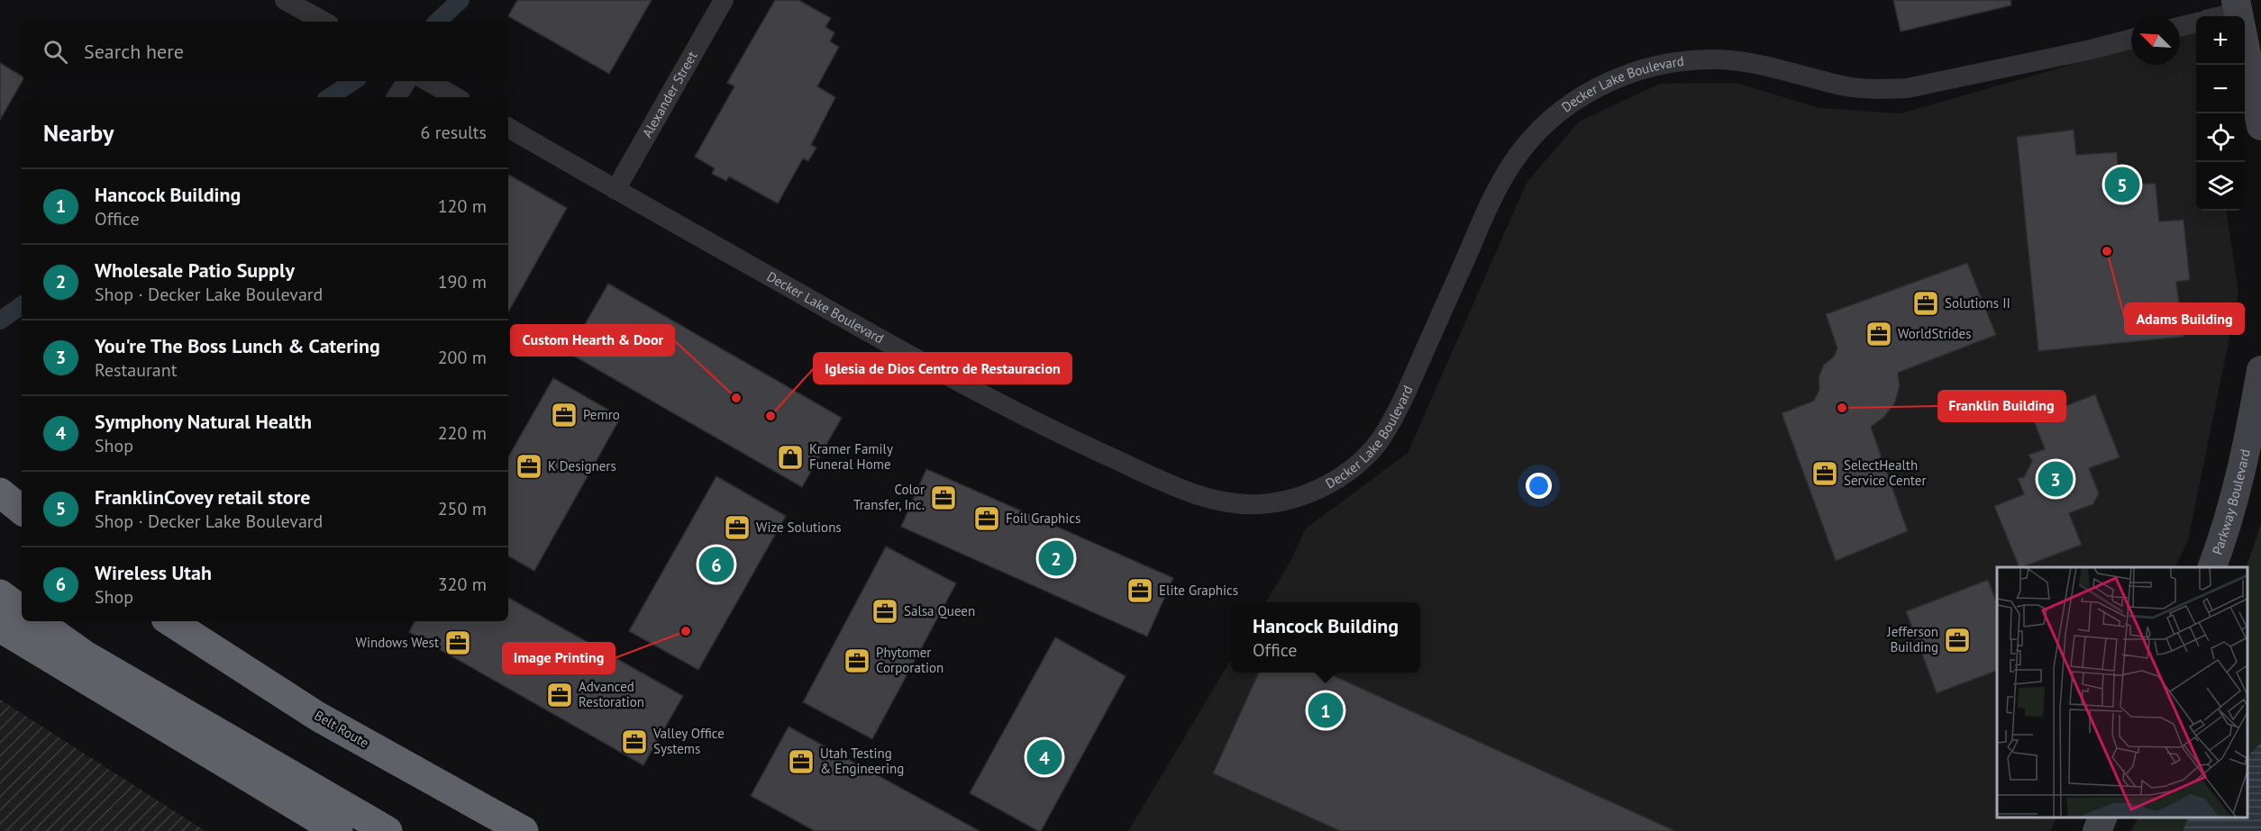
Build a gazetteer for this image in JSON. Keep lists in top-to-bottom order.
{
  "streets": {
    "highway": ["Belt Route"],
    "street": ["Decker Lake Boulevard", "Alexander Street", "Parkway Boulevard"]
  },
  "crossings": [
    ["Decker Lake Boulevard", "Alexander Street"]
  ],
  "places": {
    "other": [
      "Adams Building",
      "Custom Hearth & Door",
      "Franklin Building",
      "Iglesia de Dios Centro de Restauracion",
      "Image Printing"
    ],
    "office": [
      "Solutions II",
      "WorldStrides",
      "Pemro",
      "K Designers",
      "SelectHealth Service Center",
      "Color Transfer, Inc.",
      "Foil Graphics",
      "Wize Solutions",
      "Elite Graphics",
      "Salsa Queen",
      "Jefferson Building",
      "Windows West",
      "Phytomer Corporation",
      "Advanced Restoration",
      "Valley Office Systems",
      "Utah Testing & Engineering"
    ],
    "shop": ["Kramer Family Funeral Home"]
  },
  "north": "top left",
  "page": {
    "map_buttons": ["+", "−"],
    "search": "Search here",
    "heading": ["Nearby", "6 results"],
    "pins": [
      "5",
      "3",
      "2",
      "6",
      "1",
      "4"
    ],
    "list": [
      {
        "mark": "1",
        "name": "Hancock Building",
        "note": "Office",
        "value": "120 m"
      },
      {
        "mark": "2",
        "name": "Wholesale Patio Supply",
        "note": "Shop · Decker Lake Boulevard",
        "value": "190 m"
      },
      {
        "mark": "3",
        "name": "You're The Boss Lunch & Catering",
        "note": "Restaurant",
        "value": "200 m"
      },
      {
        "mark": "4",
        "name": "Symphony Natural Health",
        "note": "Shop",
        "value": "220 m"
      },
      {
        "mark": "5",
        "name": "FranklinCovey retail store",
        "note": "Shop · Decker Lake Boulevard",
        "value": "250 m"
      },
      {
        "mark": "6",
        "name": "Wireless Utah",
        "note": "Shop",
        "value": "320 m"
      }
    ],
    "popup": ["Hancock Building", "Office"]
  }
}
